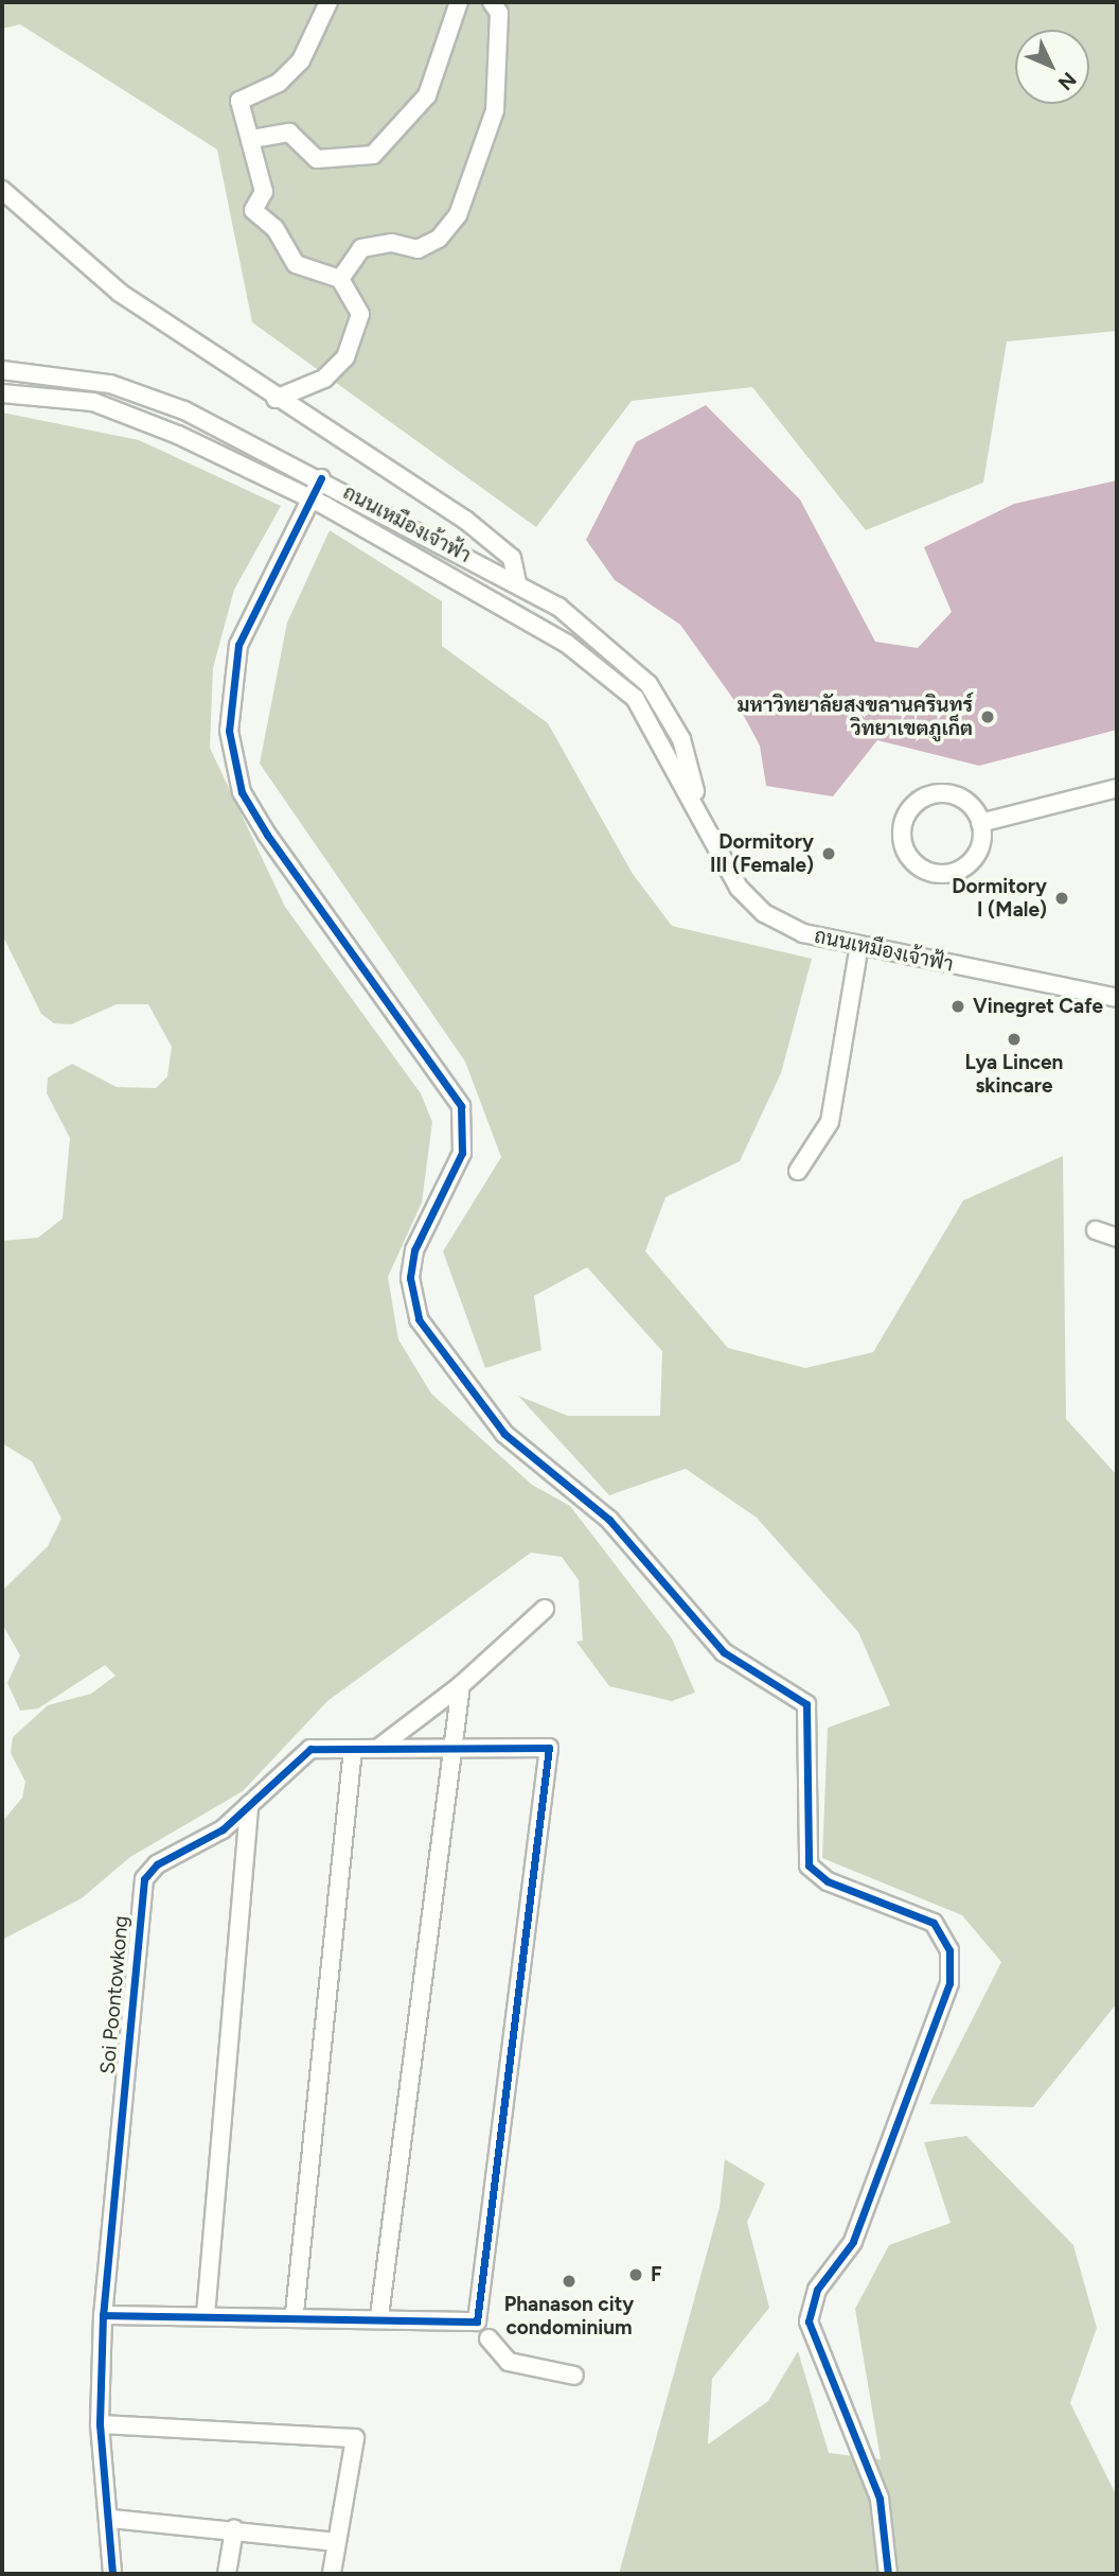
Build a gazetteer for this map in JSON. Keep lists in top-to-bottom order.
{
  "streets": {
    "street": ["ถนนเหมืองเจ้าฟ้า", "Soi Poontowkong"]
  },
  "places": [
    "มหาวิทยาลัยสงขลานครินทร์ วิทยาเขตภูเก็ต",
    "Dormitory III (Female)",
    "Dormitory I (Male)",
    "Vinegret Cafe",
    "Lya Lincen skincare",
    "F",
    "Phanason city condominium"
  ],
  "north": "bottom right"
}
